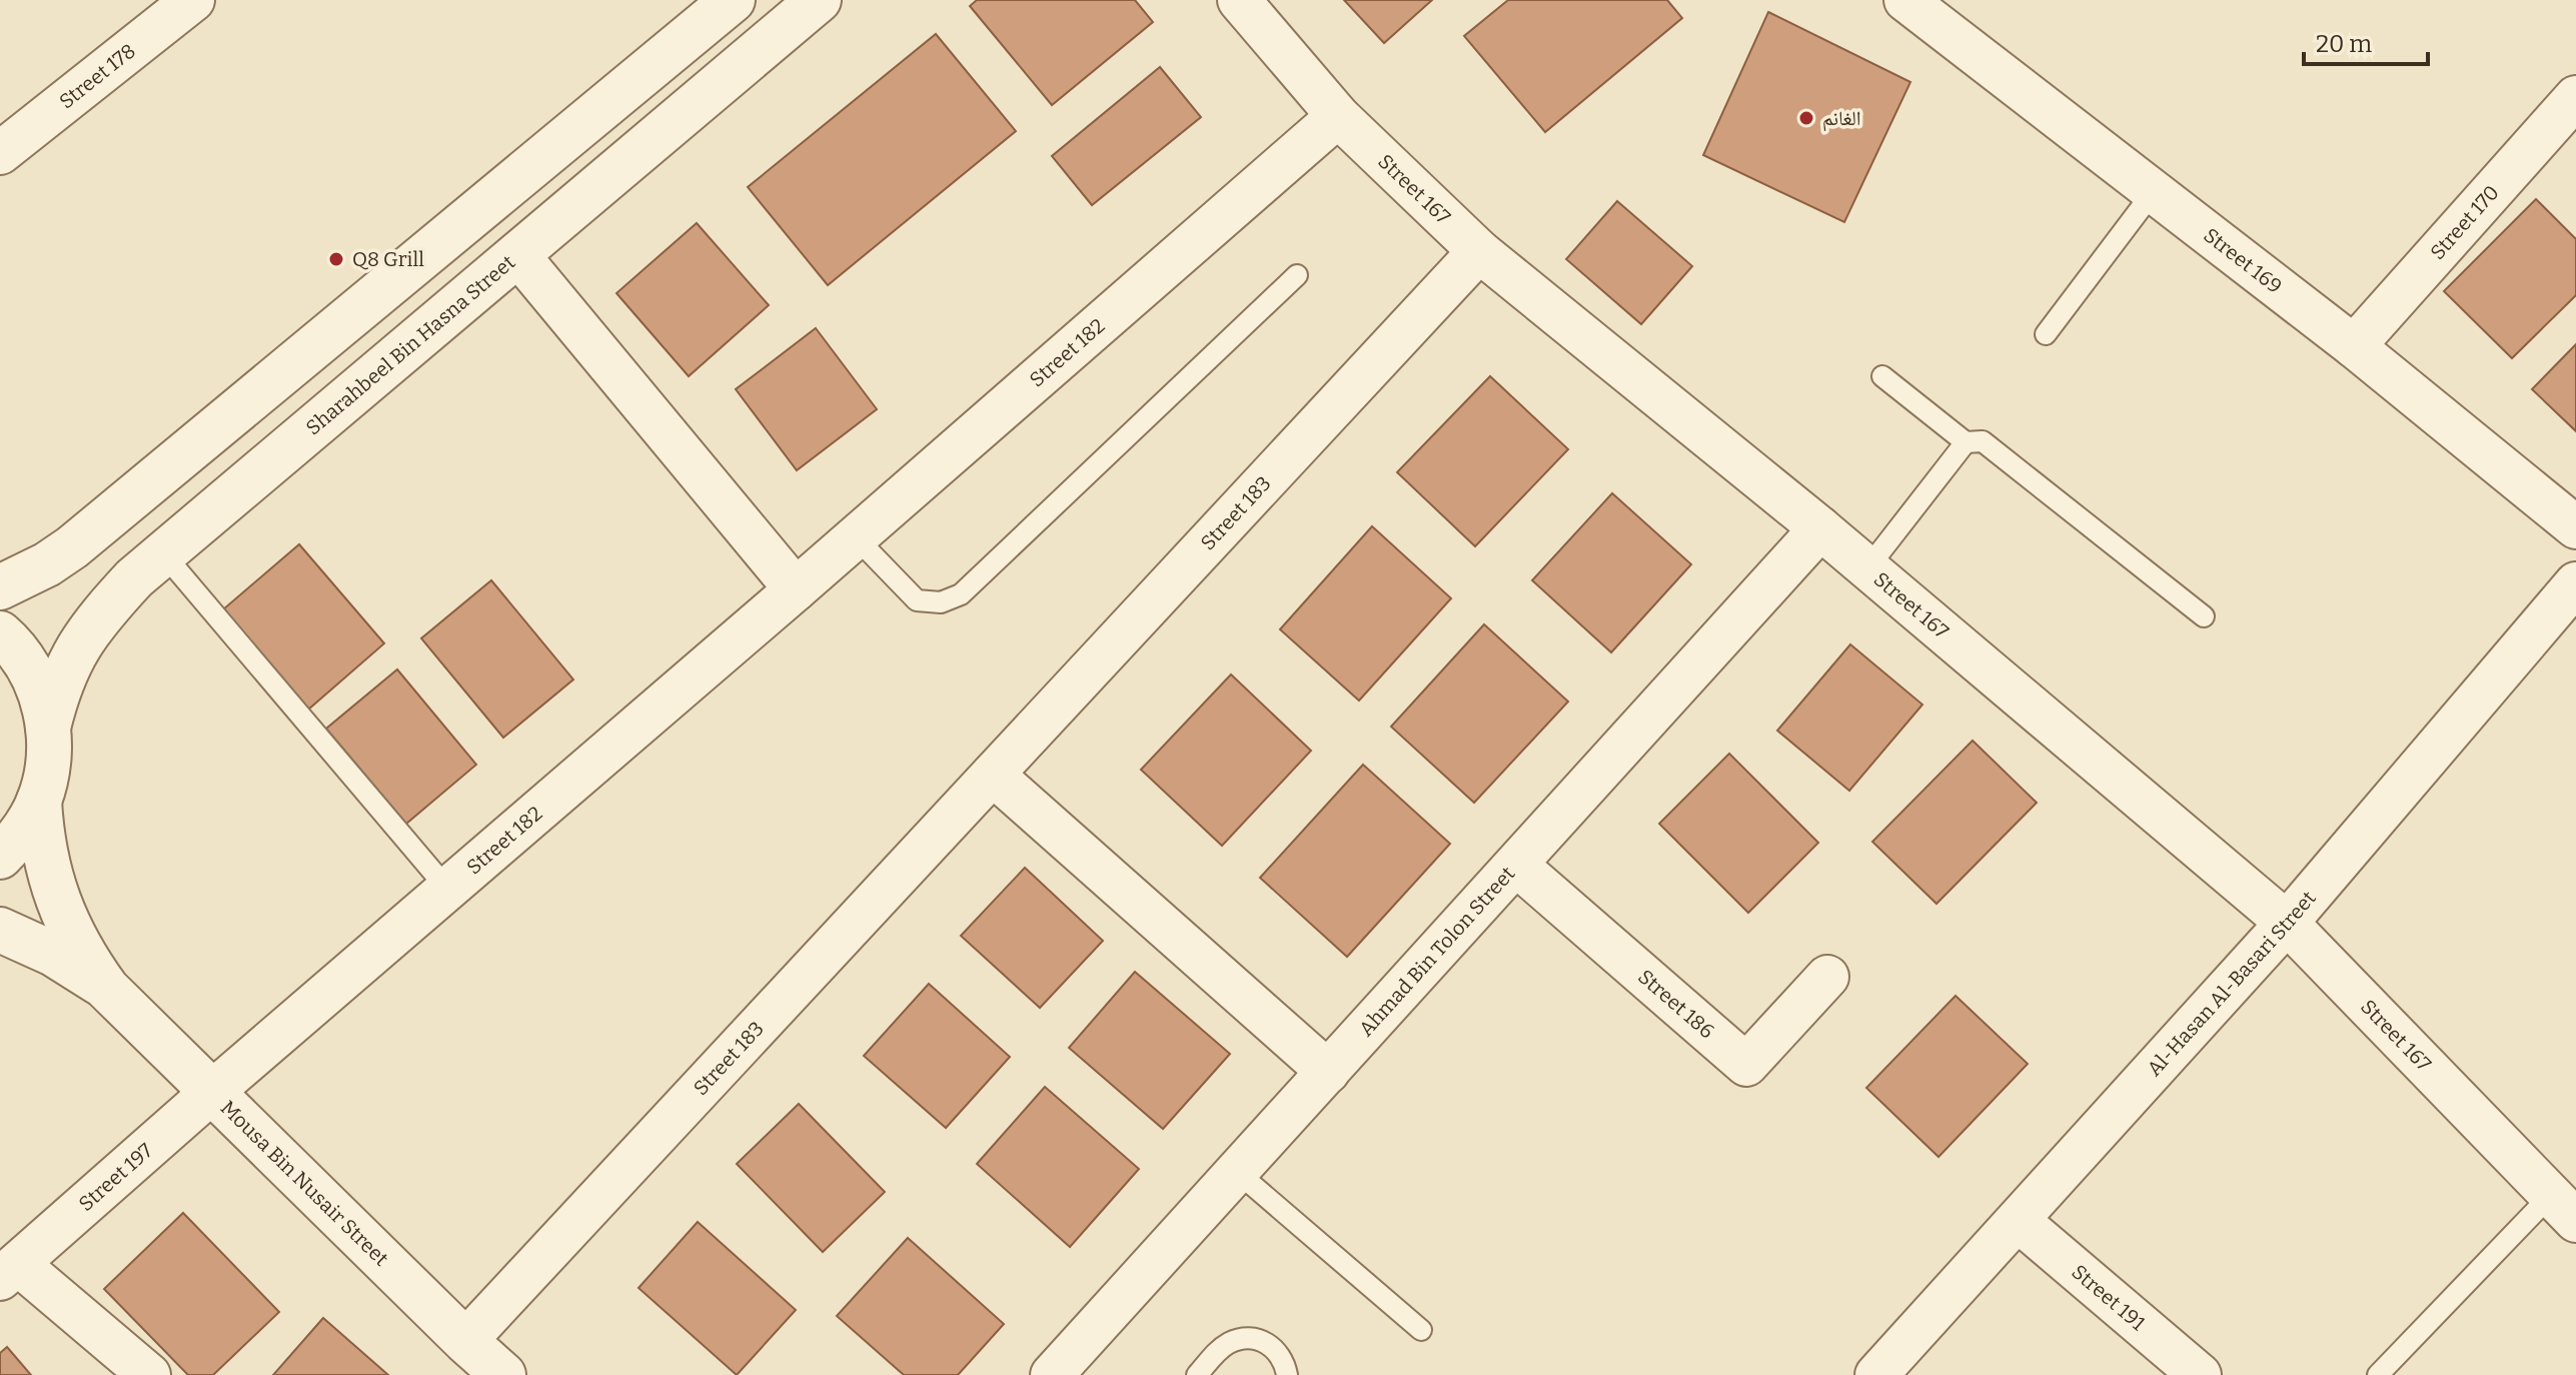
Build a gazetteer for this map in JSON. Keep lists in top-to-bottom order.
{
  "streets": {
    "street": [
      "Street 178",
      "Street 167",
      "Street 170",
      "Street 169",
      "Sharahbeel Bin Hasna Street",
      "Street 182",
      "Street 183",
      "Ahmad Bin Tolon Street",
      "Al-Hasan Al-Basari Street",
      "Street 186",
      "Street 197",
      "Mousa Bin Nusair Street",
      "Street 191"
    ]
  },
  "crossings": [
    ["Street 167", "Street 182"],
    ["Street 167", "Street 183"],
    ["Street 167", "Ahmad Bin Tolon Street"],
    ["Street 167", "Al-Hasan Al-Basari Street"],
    ["Street 170", "Street 169"],
    ["Street 182", "Street 197"],
    ["Street 182", "Mousa Bin Nusair Street"],
    ["Street 183", "Mousa Bin Nusair Street"],
    ["Ahmad Bin Tolon Street", "Street 186"],
    ["Al-Hasan Al-Basari Street", "Street 191"],
    ["Street 197", "Mousa Bin Nusair Street"]
  ],
  "places": ["الغانم", "Q8 Grill"],
  "scale_bar": "20 m"
}
